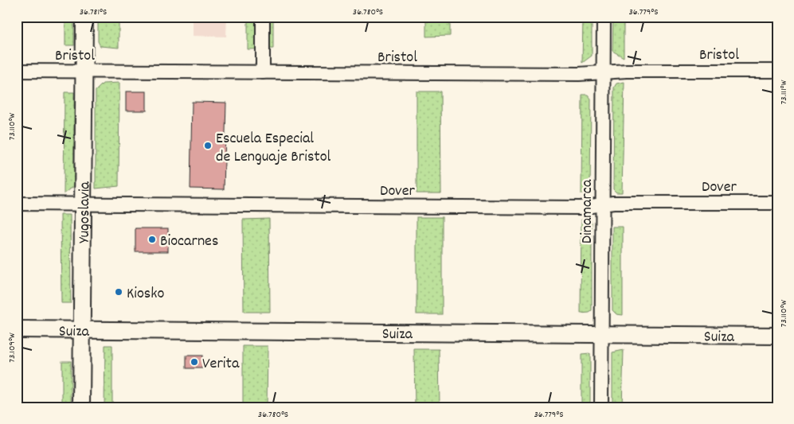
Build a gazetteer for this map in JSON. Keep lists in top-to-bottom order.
{
  "streets": {
    "street": [
      "Bristol",
      "Dover",
      "Yugoslavia",
      "Dinamarca",
      "Suiza"
    ]
  },
  "crossings": [
    ["Bristol", "Yugoslavia"],
    ["Bristol", "Dinamarca"],
    ["Dover", "Yugoslavia"],
    ["Dover", "Dinamarca"],
    ["Yugoslavia", "Suiza"],
    ["Dinamarca", "Suiza"]
  ],
  "places": [
    "Escuela Especial de Lenguaje Bristol",
    "Biocarnes",
    "Kiosko",
    "Verita"
  ],
  "coordinates": [
    "36.781°S",
    "36.780°S",
    "36.779°S",
    "73.111°W",
    "73.110°W",
    "73.109°W"
  ]
}
